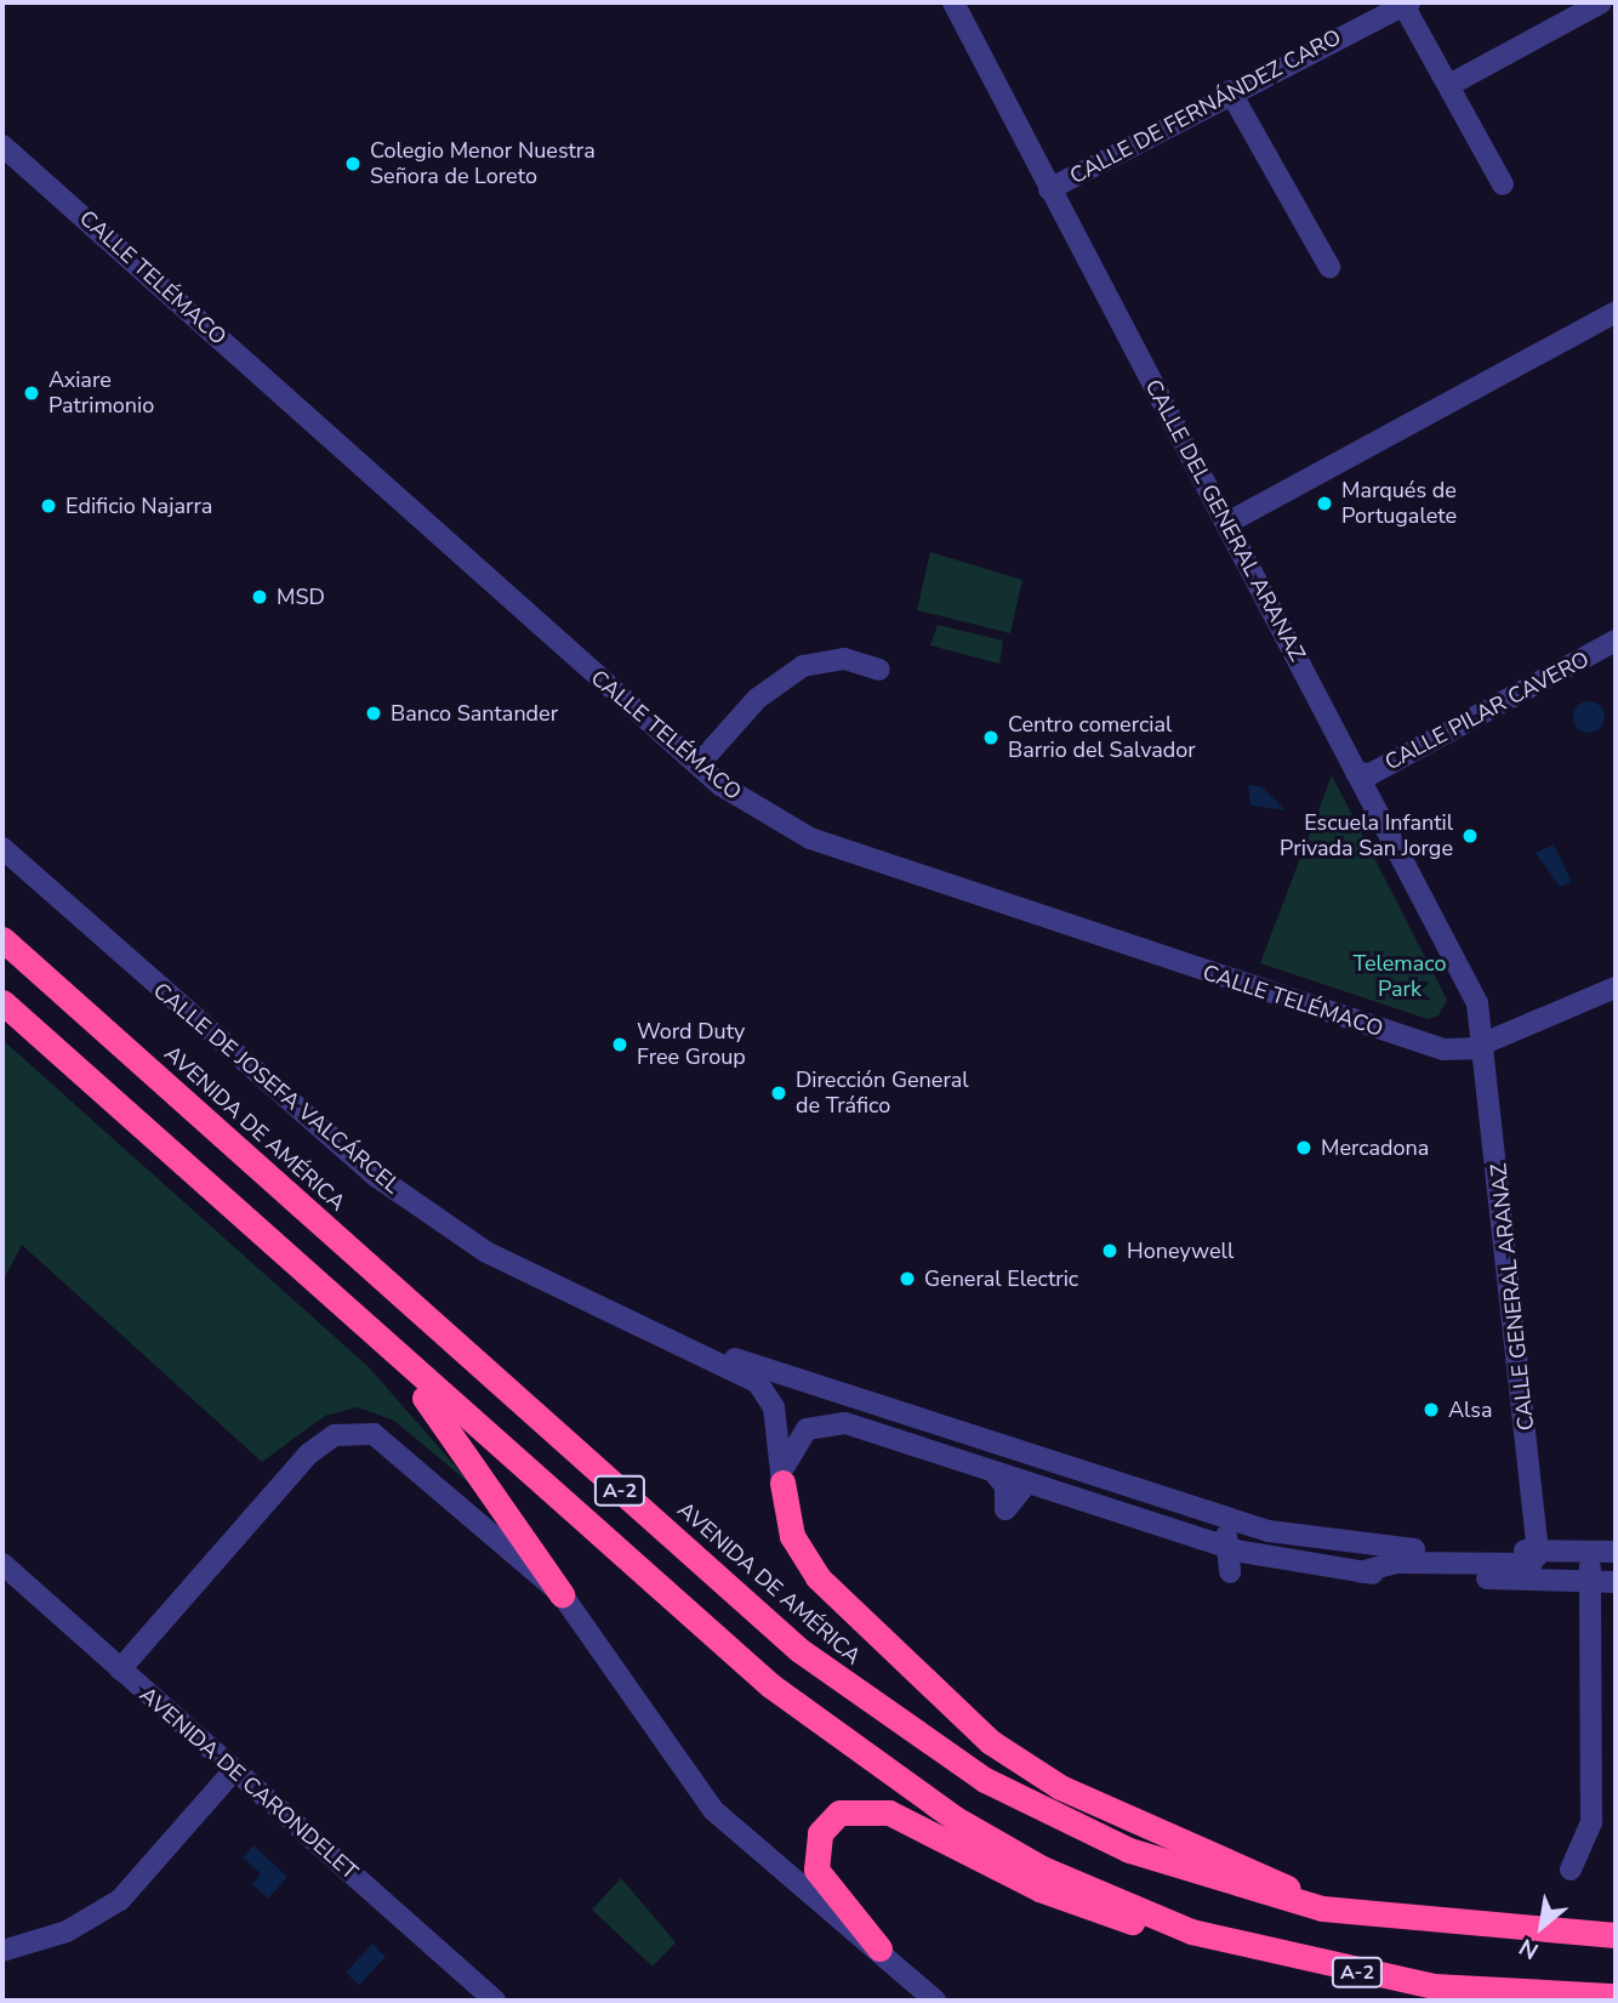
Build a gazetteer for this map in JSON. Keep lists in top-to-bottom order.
{
  "streets": {
    "highway": ["AVENIDA DE AMÉRICA", "A-2"],
    "street": [
      "CALLE DE FERNÁNDEZ CARO",
      "CALLE TELÉMACO",
      "CALLE DEL GENERAL ARANAZ",
      "CALLE PILAR CAVERO",
      "CALLE DE JOSEFA VALCÁRCEL",
      "CALLE GENERAL ARANAZ",
      "AVENIDA DE CARONDELET"
    ]
  },
  "crossings": [
    ["CALLE DE FERNÁNDEZ CARO", "CALLE DEL GENERAL ARANAZ"],
    ["CALLE TELÉMACO", "CALLE DEL GENERAL ARANAZ"],
    ["CALLE TELÉMACO", "CALLE GENERAL ARANAZ"],
    ["CALLE DEL GENERAL ARANAZ", "CALLE PILAR CAVERO"],
    ["CALLE DEL GENERAL ARANAZ", "CALLE GENERAL ARANAZ"],
    ["CALLE DE JOSEFA VALCÁRCEL", "CALLE GENERAL ARANAZ"]
  ],
  "parks": ["Telemaco Park"],
  "places": [
    "Colegio Menor Nuestra Señora de Loreto",
    "Axiare Patrimonio",
    "Marqués de Portugalete",
    "Edificio Najarra",
    "MSD",
    "Banco Santander",
    "Centro comercial Barrio del Salvador",
    "Escuela Infantil Privada San Jorge",
    "Word Duty Free Group",
    "Dirección General de Tráfico",
    "Mercadona",
    "Honeywell",
    "General Electric",
    "Alsa"
  ],
  "north": "bottom left"
}
